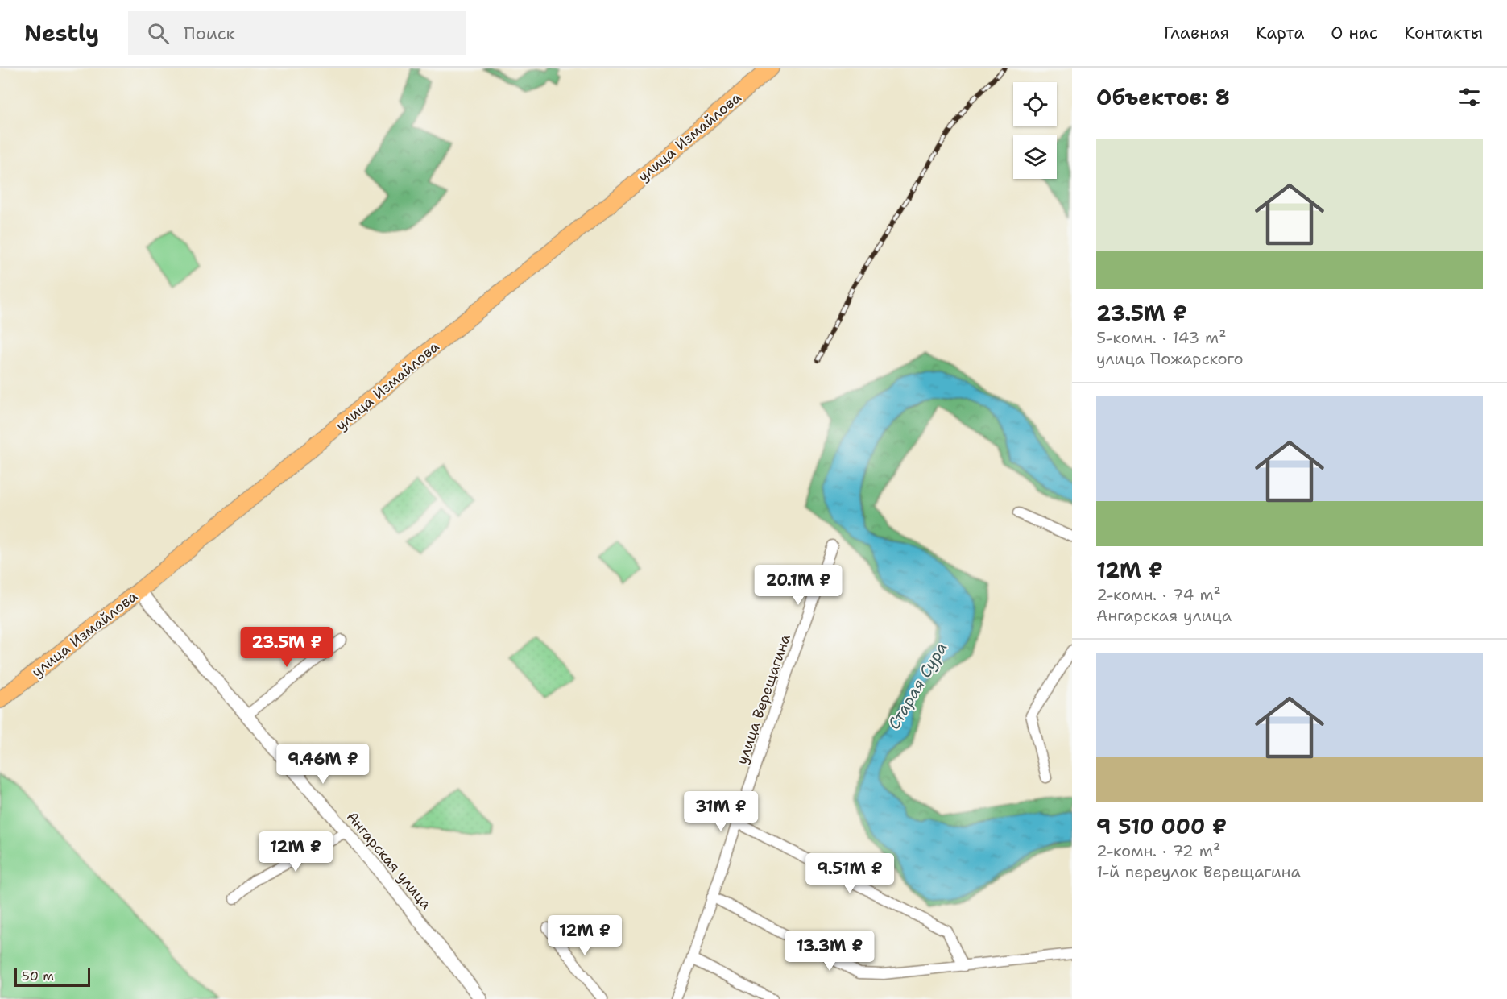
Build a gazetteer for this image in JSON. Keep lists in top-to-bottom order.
{
  "streets": {
    "main road": ["улица Измайлова"],
    "street": ["улица Верещагина", "Ангарская улица"]
  },
  "crossings": [
    ["улица Измайлова", "Ангарская улица"]
  ],
  "water": ["Старая Сура"],
  "scale_bar": "50 m",
  "page": {
    "header": "Nestly",
    "search": "Поиск",
    "nav": [
      "Главная",
      "Карта",
      "О нас",
      "Контакты"
    ],
    "heading": "Объектов: 8",
    "list": [
      {
        "name": "23.5M ₽",
        "note": "5-комн. · 143 m² · улица Пожарского"
      },
      {
        "name": "12M ₽",
        "note": "2-комн. · 74 m² · Ангарская улица"
      },
      {
        "name": "9 510 000 ₽",
        "note": "2-комн. · 72 m² · 1-й переулок Верещагина"
      }
    ],
    "price": [
      "20.1M ₽",
      "23.5M ₽",
      "9.46M ₽",
      "31M ₽",
      "12M ₽",
      "9.51M ₽",
      "12M ₽",
      "13.3M ₽"
    ],
    "scale": "50 m"
  }
}
